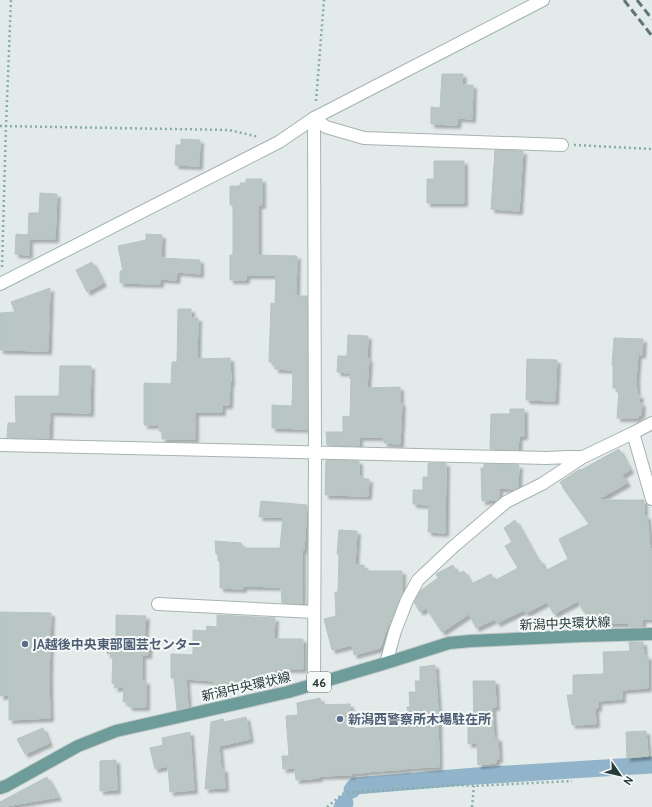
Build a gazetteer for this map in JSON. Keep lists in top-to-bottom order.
{
  "streets": {
    "main road": ["新潟中央環状線", "46"]
  },
  "places": ["JA越後中央東部園芸センター", "新潟西警察所木場駐在所"],
  "north": "bottom right"
}
